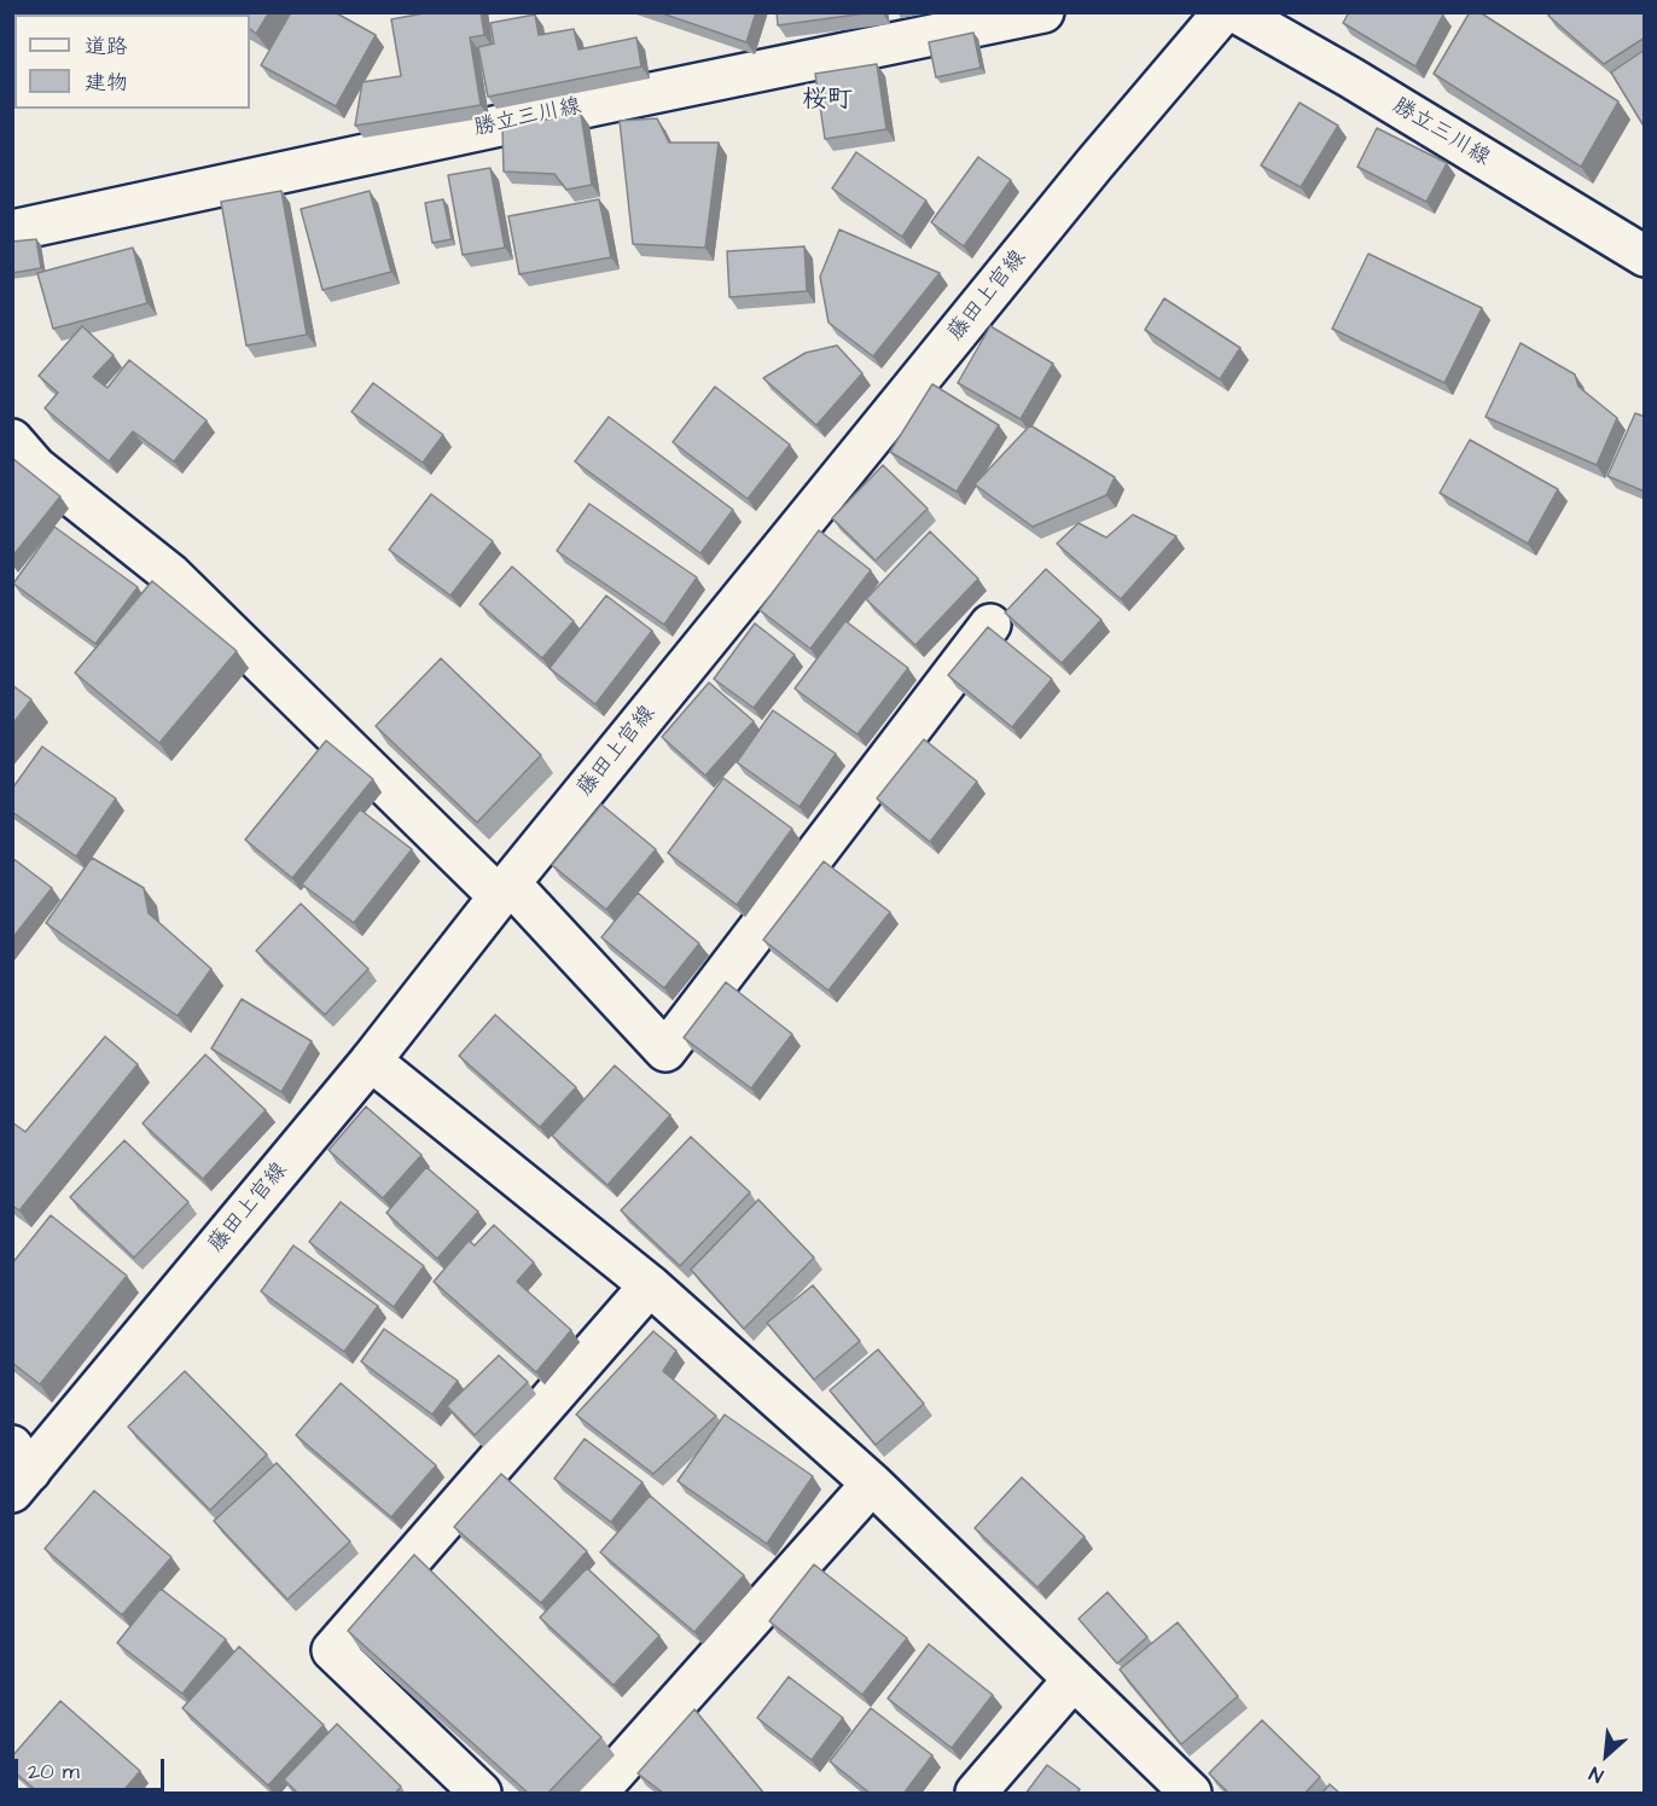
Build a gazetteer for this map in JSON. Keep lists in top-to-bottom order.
{
  "streets": {
    "street": ["勝立三川線", "藤田上官線"]
  },
  "districts": ["桜町"],
  "legend": ["道路", "建物"],
  "scale_bar": "20 m",
  "north": "bottom left"
}
